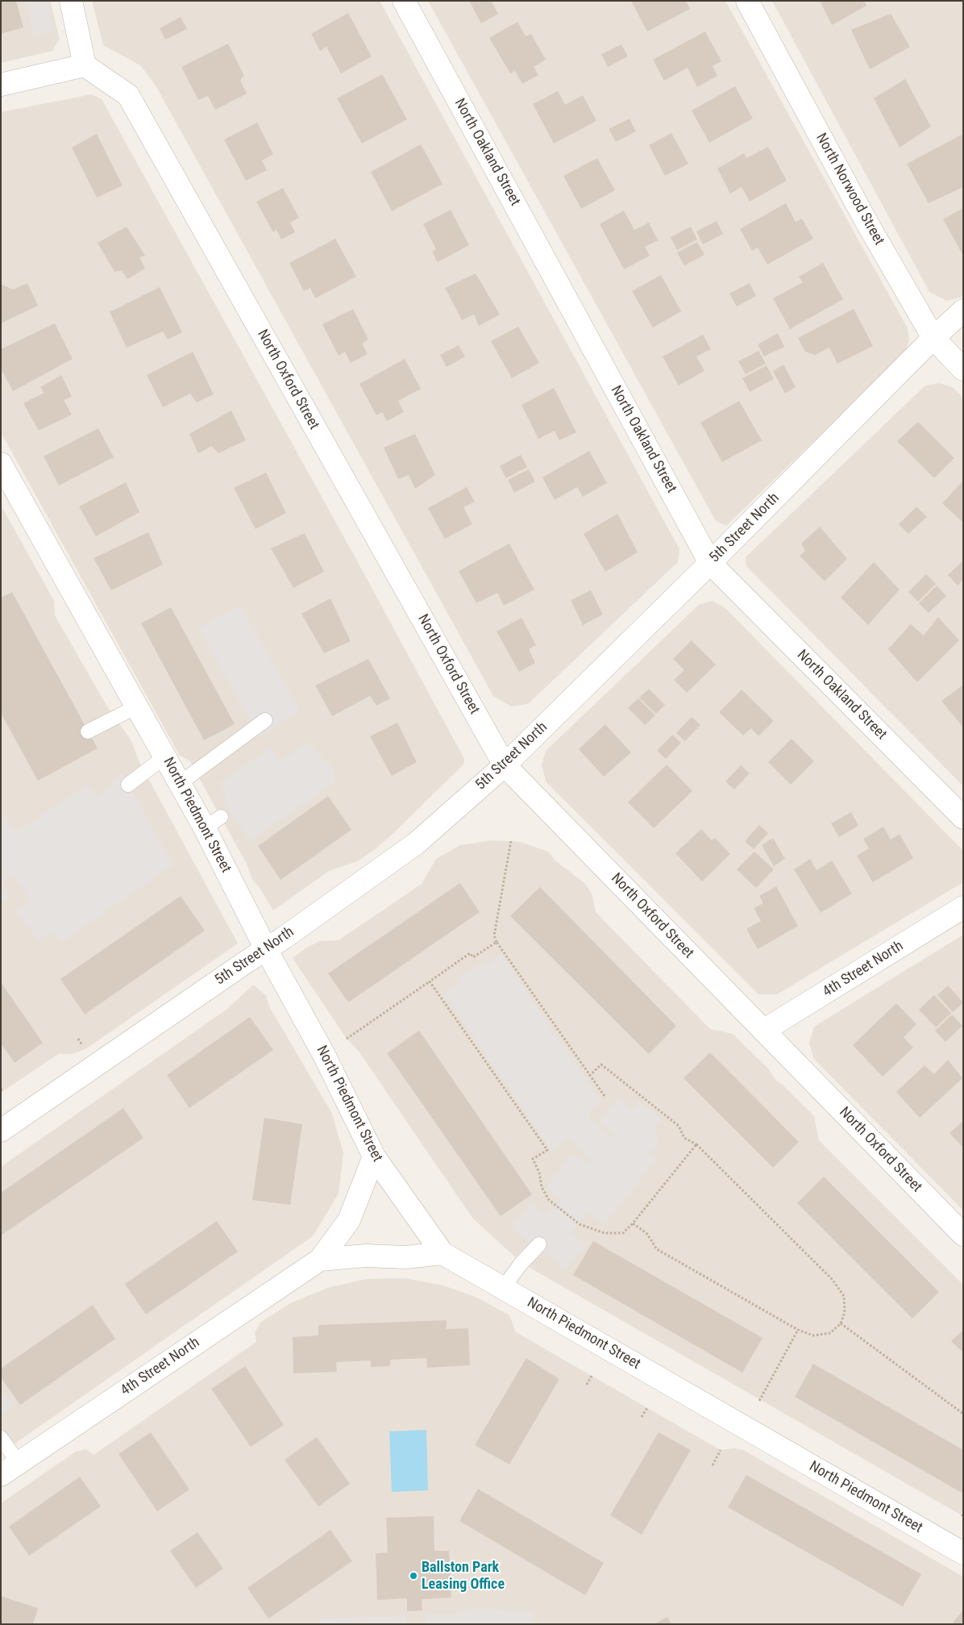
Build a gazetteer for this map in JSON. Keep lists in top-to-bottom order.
{
  "streets": {
    "street": [
      "North Oakland Street",
      "North Norwood Street",
      "North Oxford Street",
      "5th Street North",
      "North Piedmont Street",
      "4th Street North"
    ]
  },
  "crossings": [
    ["North Oakland Street", "5th Street North"],
    ["North Norwood Street", "5th Street North"],
    ["North Oxford Street", "5th Street North"],
    ["North Oxford Street", "4th Street North"],
    ["5th Street North", "North Piedmont Street"],
    ["North Piedmont Street", "4th Street North"]
  ],
  "places": ["Ballston Park Leasing Office"]
}
